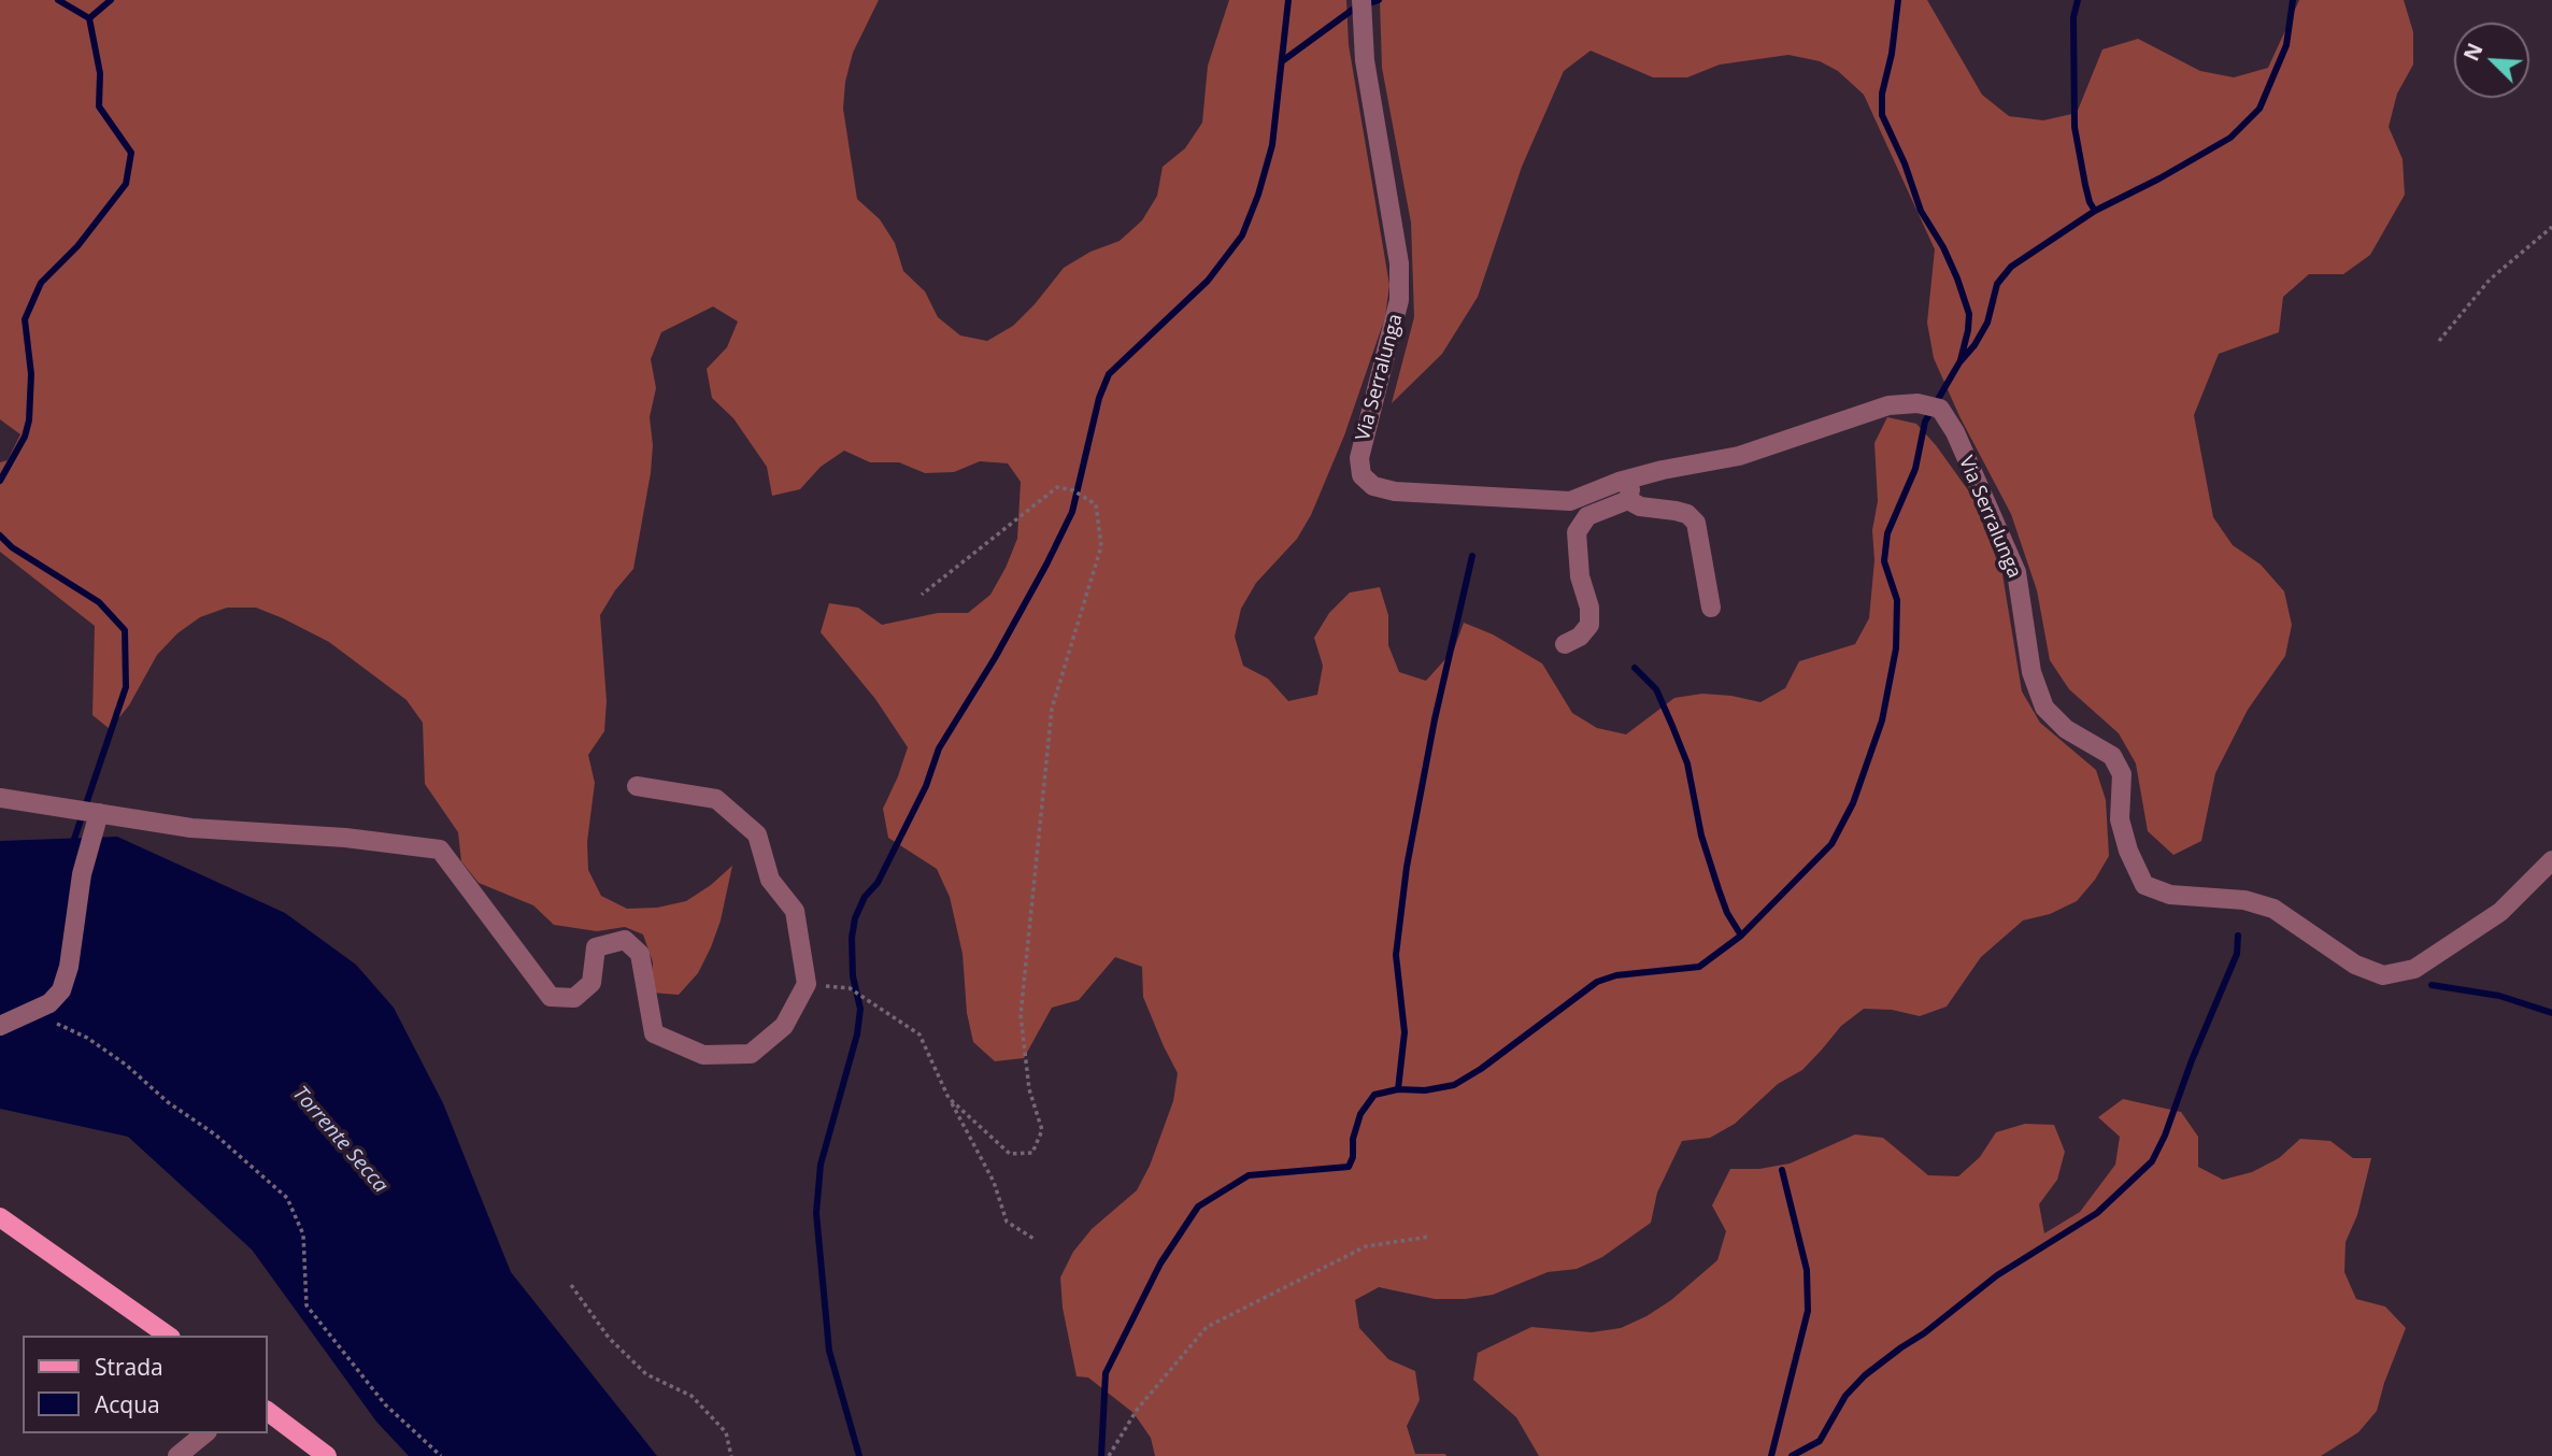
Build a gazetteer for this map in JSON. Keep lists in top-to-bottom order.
{
  "streets": {
    "street": ["Via Serralunga"]
  },
  "water": ["Torrente Secca"],
  "legend": ["Strada", "Acqua"],
  "north": "top left"
}
